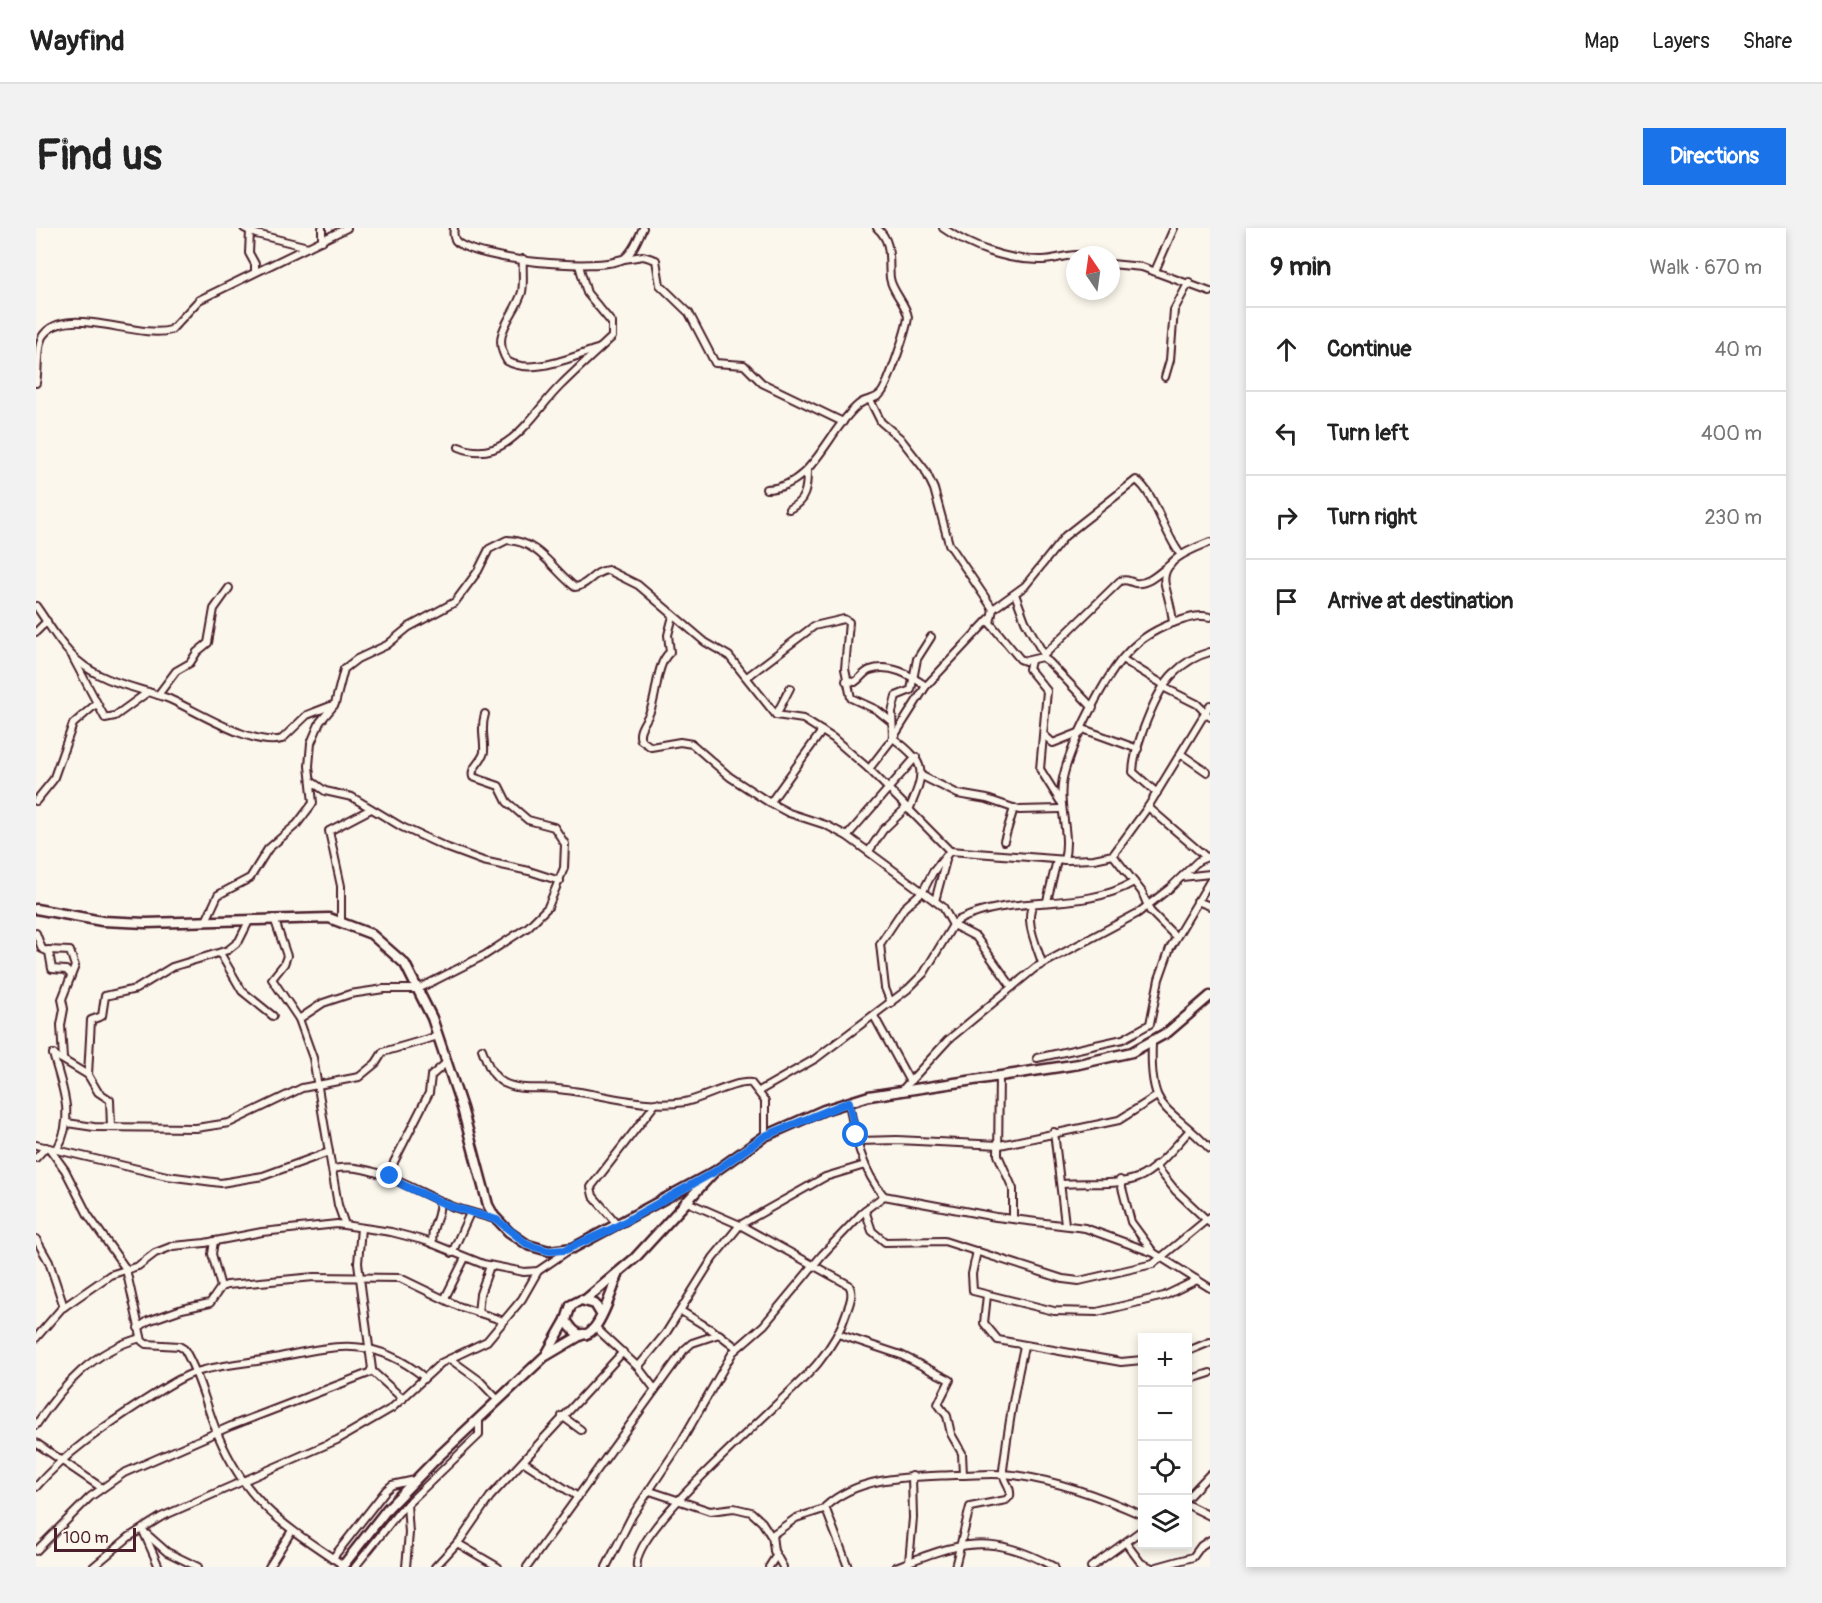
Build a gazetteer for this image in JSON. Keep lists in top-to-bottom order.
{
  "scale_bar": "100 m",
  "north": "top",
  "page": {
    "header": "Wayfind",
    "nav": ["Map", "Layers", "Share"],
    "buttons": "Directions",
    "title": "Find us",
    "heading": ["9 min", "Walk · 670 m"],
    "list": [
      ["Continue", "40 m"],
      ["Turn left", "400 m"],
      ["Turn right", "230 m"],
      "Arrive at destination"
    ],
    "map_buttons": ["+", "−"],
    "scale": "100 m"
  }
}
